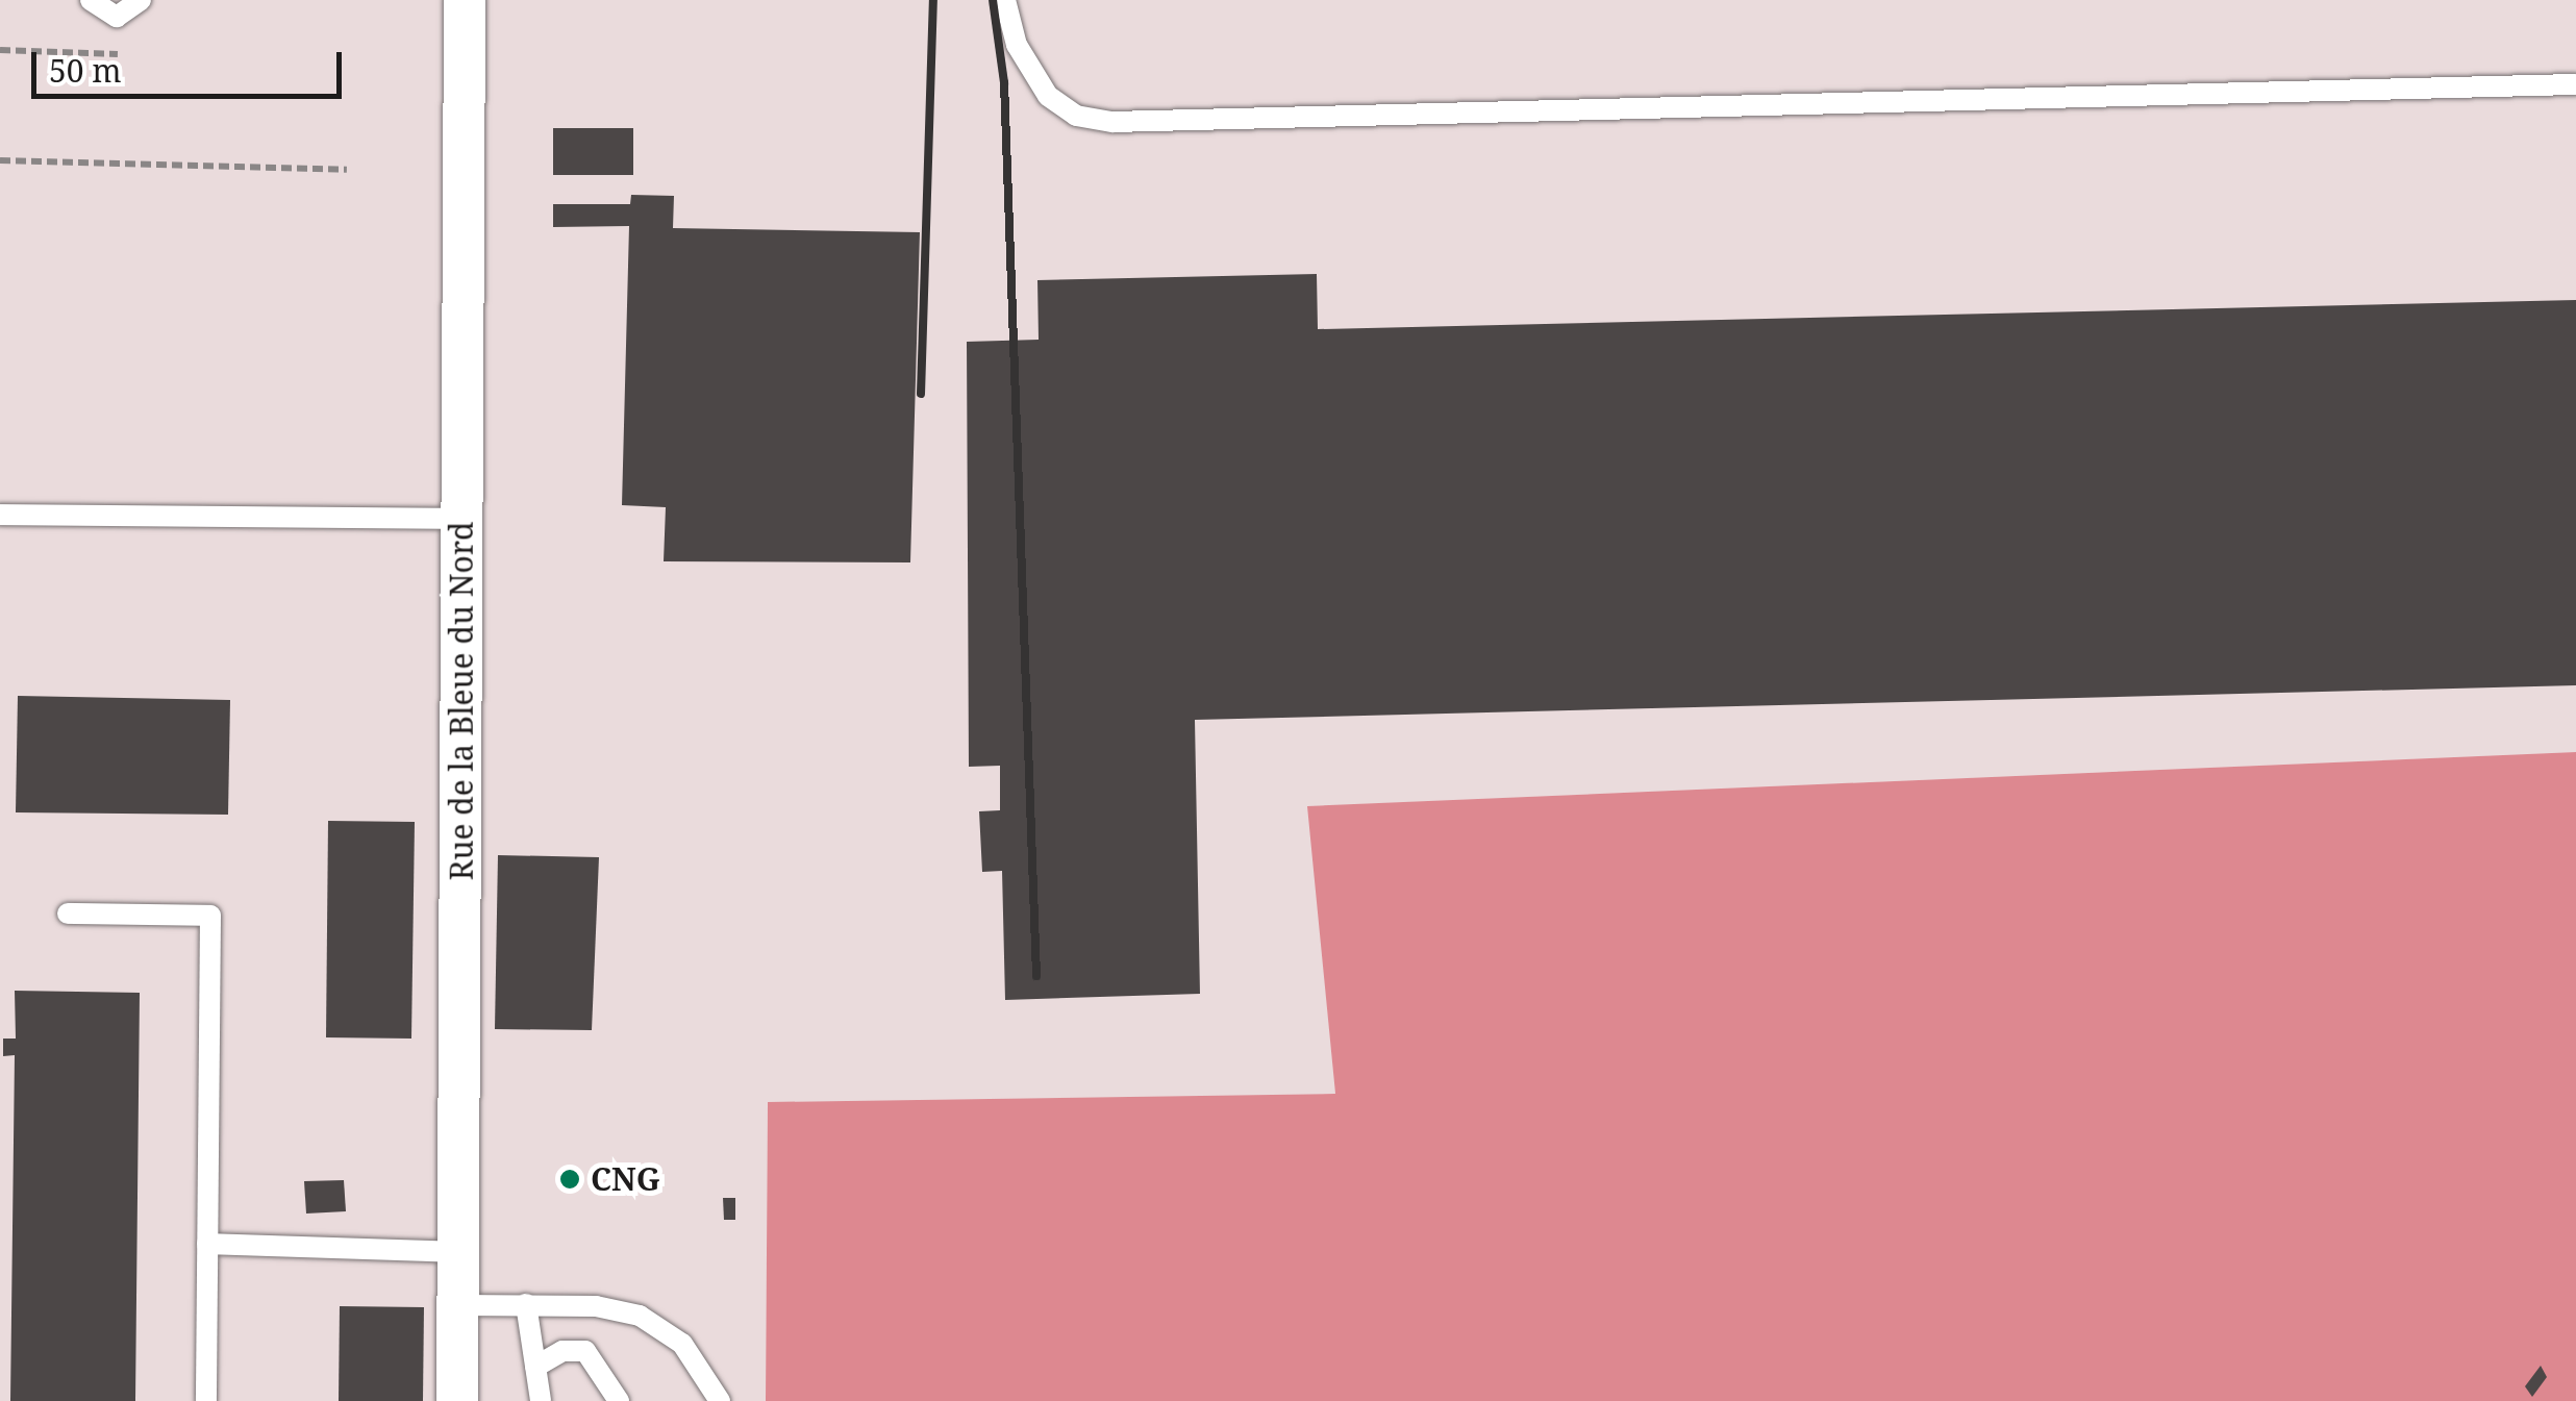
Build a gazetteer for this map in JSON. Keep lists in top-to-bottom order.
{
  "streets": {
    "street": ["Rue de la Bleue du Nord"]
  },
  "places": ["CNG"],
  "scale_bar": "50 m"
}
